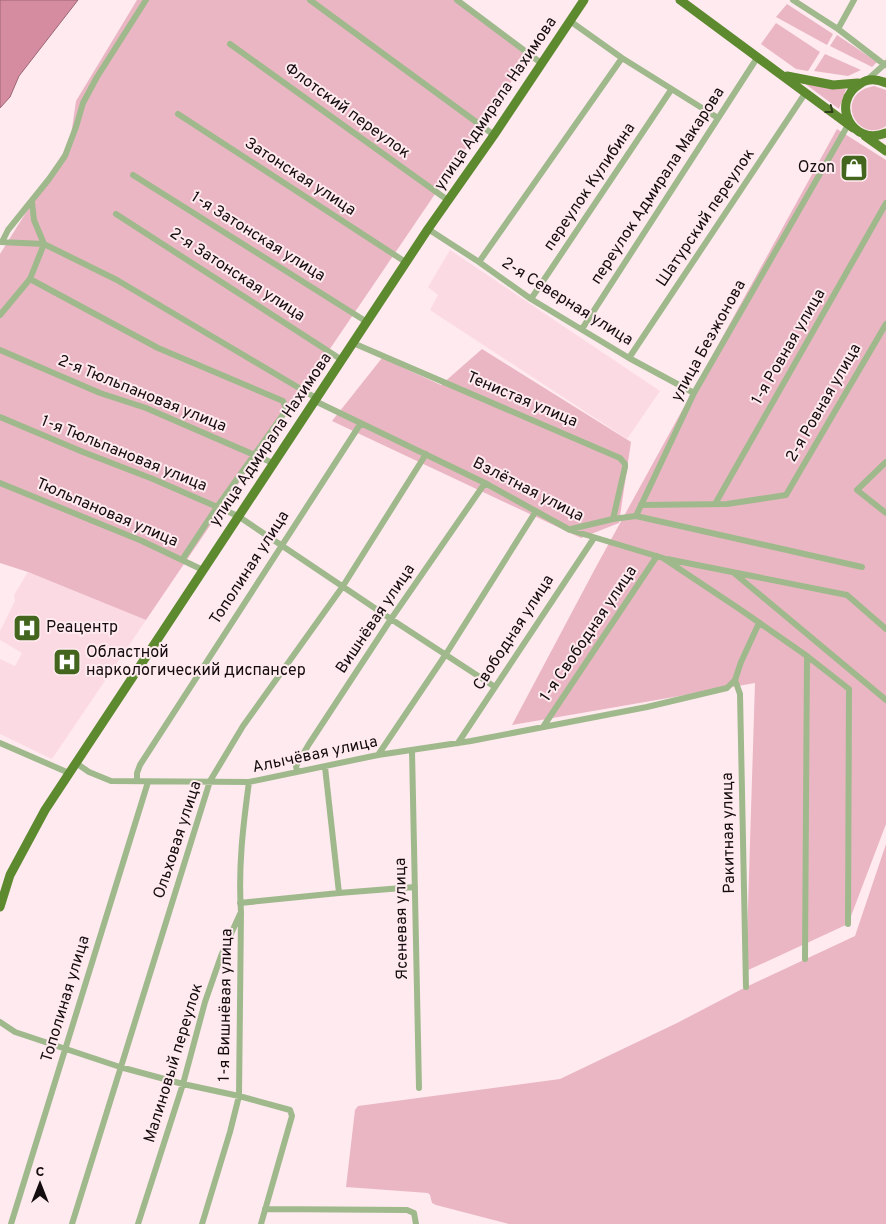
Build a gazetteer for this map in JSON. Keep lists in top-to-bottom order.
{
  "streets": {
    "main road": ["улица Адмирала Нахимова"],
    "street": [
      "Флотский переулок",
      "Затонская улица",
      "переулок Адмирала Макарова",
      "переулок Кулибина",
      "Шатурский переулок",
      "1-я Затонская улица",
      "2-я Затонская улица",
      "2-я Северная улица",
      "улица Безжонова",
      "1-я Ровная улица",
      "2-я Тюльпановая улица",
      "Тенистая улица",
      "2-я Ровная улица",
      "1-я Тюльпановая улица",
      "Взлётная улица",
      "Тюльпановая улица",
      "Тополиная улица",
      "Вишнёвая улица",
      "Свободная улица",
      "1-я Свободная улица",
      "Алычёвая улица",
      "Ракитная улица",
      "Ольховая улица",
      "Ясеневая улица",
      "1-я Вишнёвая улица",
      "Малиновый переулок"
    ]
  },
  "crossings": [
    ["улица Адмирала Нахимова", "Флотский переулок"],
    ["улица Адмирала Нахимова", "Затонская улица"],
    ["улица Адмирала Нахимова", "1-я Затонская улица"],
    ["улица Адмирала Нахимова", "2-я Затонская улица"],
    ["улица Адмирала Нахимова", "2-я Северная улица"],
    ["улица Адмирала Нахимова", "2-я Тюльпановая улица"],
    ["улица Адмирала Нахимова", "Тенистая улица"],
    ["улица Адмирала Нахимова", "1-я Тюльпановая улица"],
    ["улица Адмирала Нахимова", "Взлётная улица"],
    ["улица Адмирала Нахимова", "Тюльпановая улица"],
    ["улица Адмирала Нахимова", "Алычёвая улица"],
    ["переулок Адмирала Макарова", "2-я Северная улица"],
    ["переулок Кулибина", "2-я Северная улица"],
    ["Шатурский переулок", "2-я Северная улица"],
    ["2-я Северная улица", "улица Безжонова"],
    ["1-я Ровная улица", "2-я Ровная улица"],
    ["1-я Тюльпановая улица", "Тополиная улица"],
    ["1-я Тюльпановая улица", "Вишнёвая улица"],
    ["1-я Тюльпановая улица", "Свободная улица"],
    ["1-я Тюльпановая улица", "Ольховая улица"],
    ["Взлётная улица", "Тополиная улица"],
    ["Взлётная улица", "Вишнёвая улица"],
    ["Взлётная улица", "Свободная улица"],
    ["Взлётная улица", "1-я Свободная улица"],
    ["Взлётная улица", "Ольховая улица"],
    ["Тополиная улица", "Алычёвая улица"],
    ["Вишнёвая улица", "Алычёвая улица"],
    ["Свободная улица", "Алычёвая улица"],
    ["1-я Свободная улица", "Алычёвая улица"],
    ["Алычёвая улица", "Ракитная улица"],
    ["Алычёвая улица", "Ольховая улица"],
    ["Алычёвая улица", "Ясеневая улица"],
    ["Алычёвая улица", "1-я Вишнёвая улица"],
    ["1-я Вишнёвая улица", "Малиновый переулок"]
  ],
  "places": {
    "shop": ["Ozon"],
    "hospital": ["Реацентр", "Областной наркологический диспансер"]
  },
  "north": "top"
}
